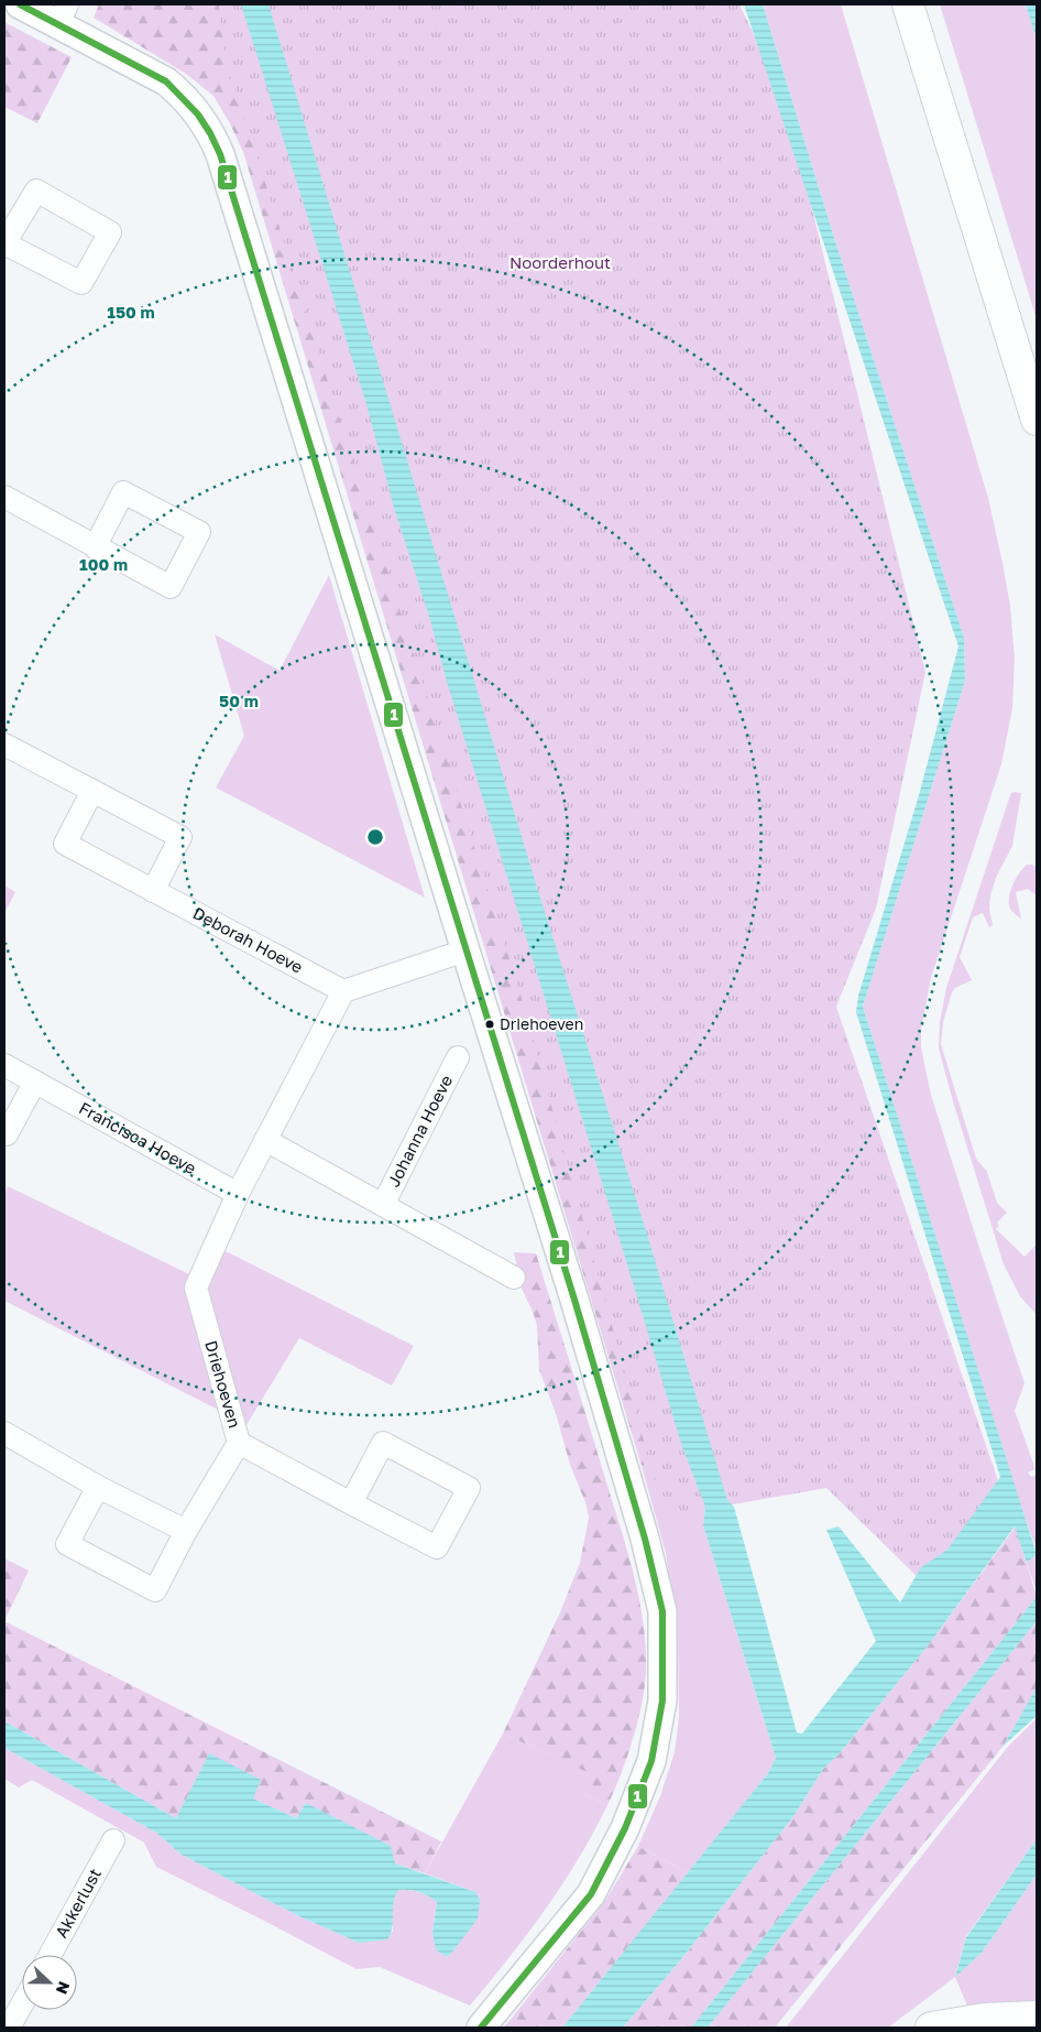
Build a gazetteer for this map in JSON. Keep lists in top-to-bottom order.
{
  "streets": {
    "street": [
      "Deborah Hoeve",
      "Johanna Hoeve",
      "Francisca Hoeve",
      "Driehoeven",
      "Akkerlust"
    ]
  },
  "crossings": [
    ["Deborah Hoeve", "Driehoeven"],
    ["Johanna Hoeve", "Driehoeven"],
    ["Francisca Hoeve", "Driehoeven"]
  ],
  "parks": ["Noorderhout"],
  "places": ["Driehoeven"],
  "lines": ["transit line 1"],
  "north": "right",
  "rings": ["150 m", "100 m", "50 m"]
}
